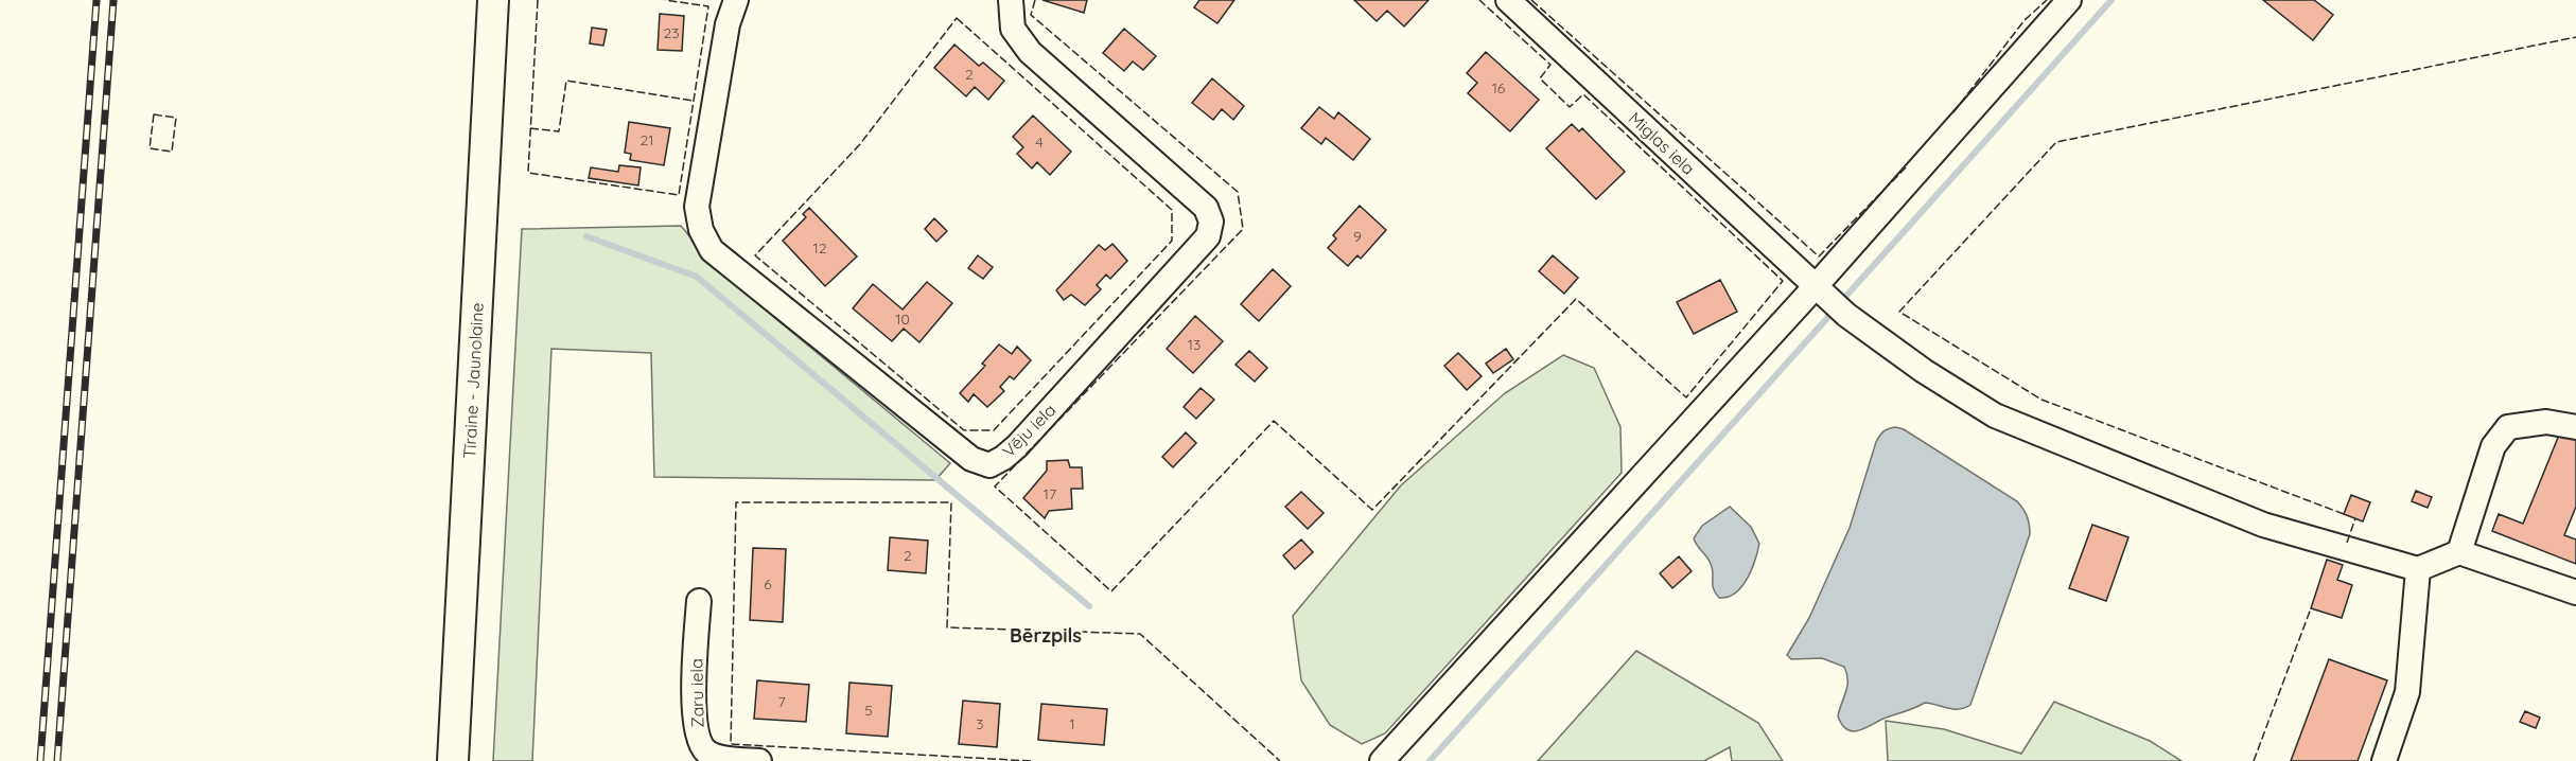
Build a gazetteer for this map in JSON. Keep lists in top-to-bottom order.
{
  "streets": {
    "main road": ["Tīraine - Jaunolaine"],
    "street": ["Miglas iela", "Vēju iela", "Zaru iela"]
  },
  "districts": ["Bērzpils"],
  "house_numbers": [
    "23",
    "2",
    "16",
    "21",
    "4",
    "9",
    "12",
    "10",
    "13",
    "17",
    "2",
    "6",
    "7",
    "5",
    "3",
    "1"
  ]
}
